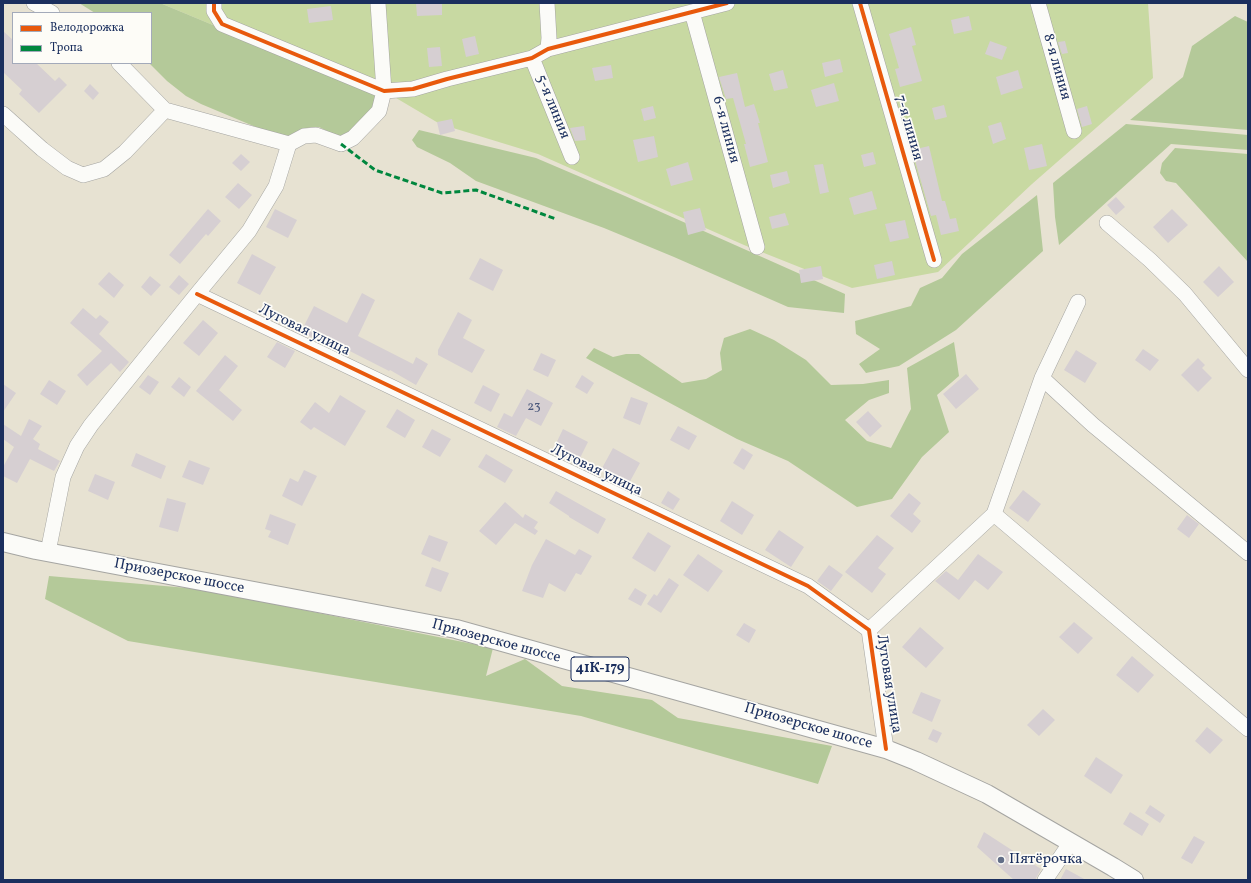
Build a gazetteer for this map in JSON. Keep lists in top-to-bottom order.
{
  "streets": {
    "main road": ["Приозерское шоссе", "41К-179"],
    "street": [
      "8-я линия",
      "5-я линия",
      "7-я линия",
      "6-я линия",
      "Луговая улица"
    ]
  },
  "crossings": [
    ["Луговая улица", "Приозерское шоссе"]
  ],
  "places": ["Пятёрочка"],
  "house_numbers": ["23"],
  "legend": ["Велодорожка", "Тропа"]
}
